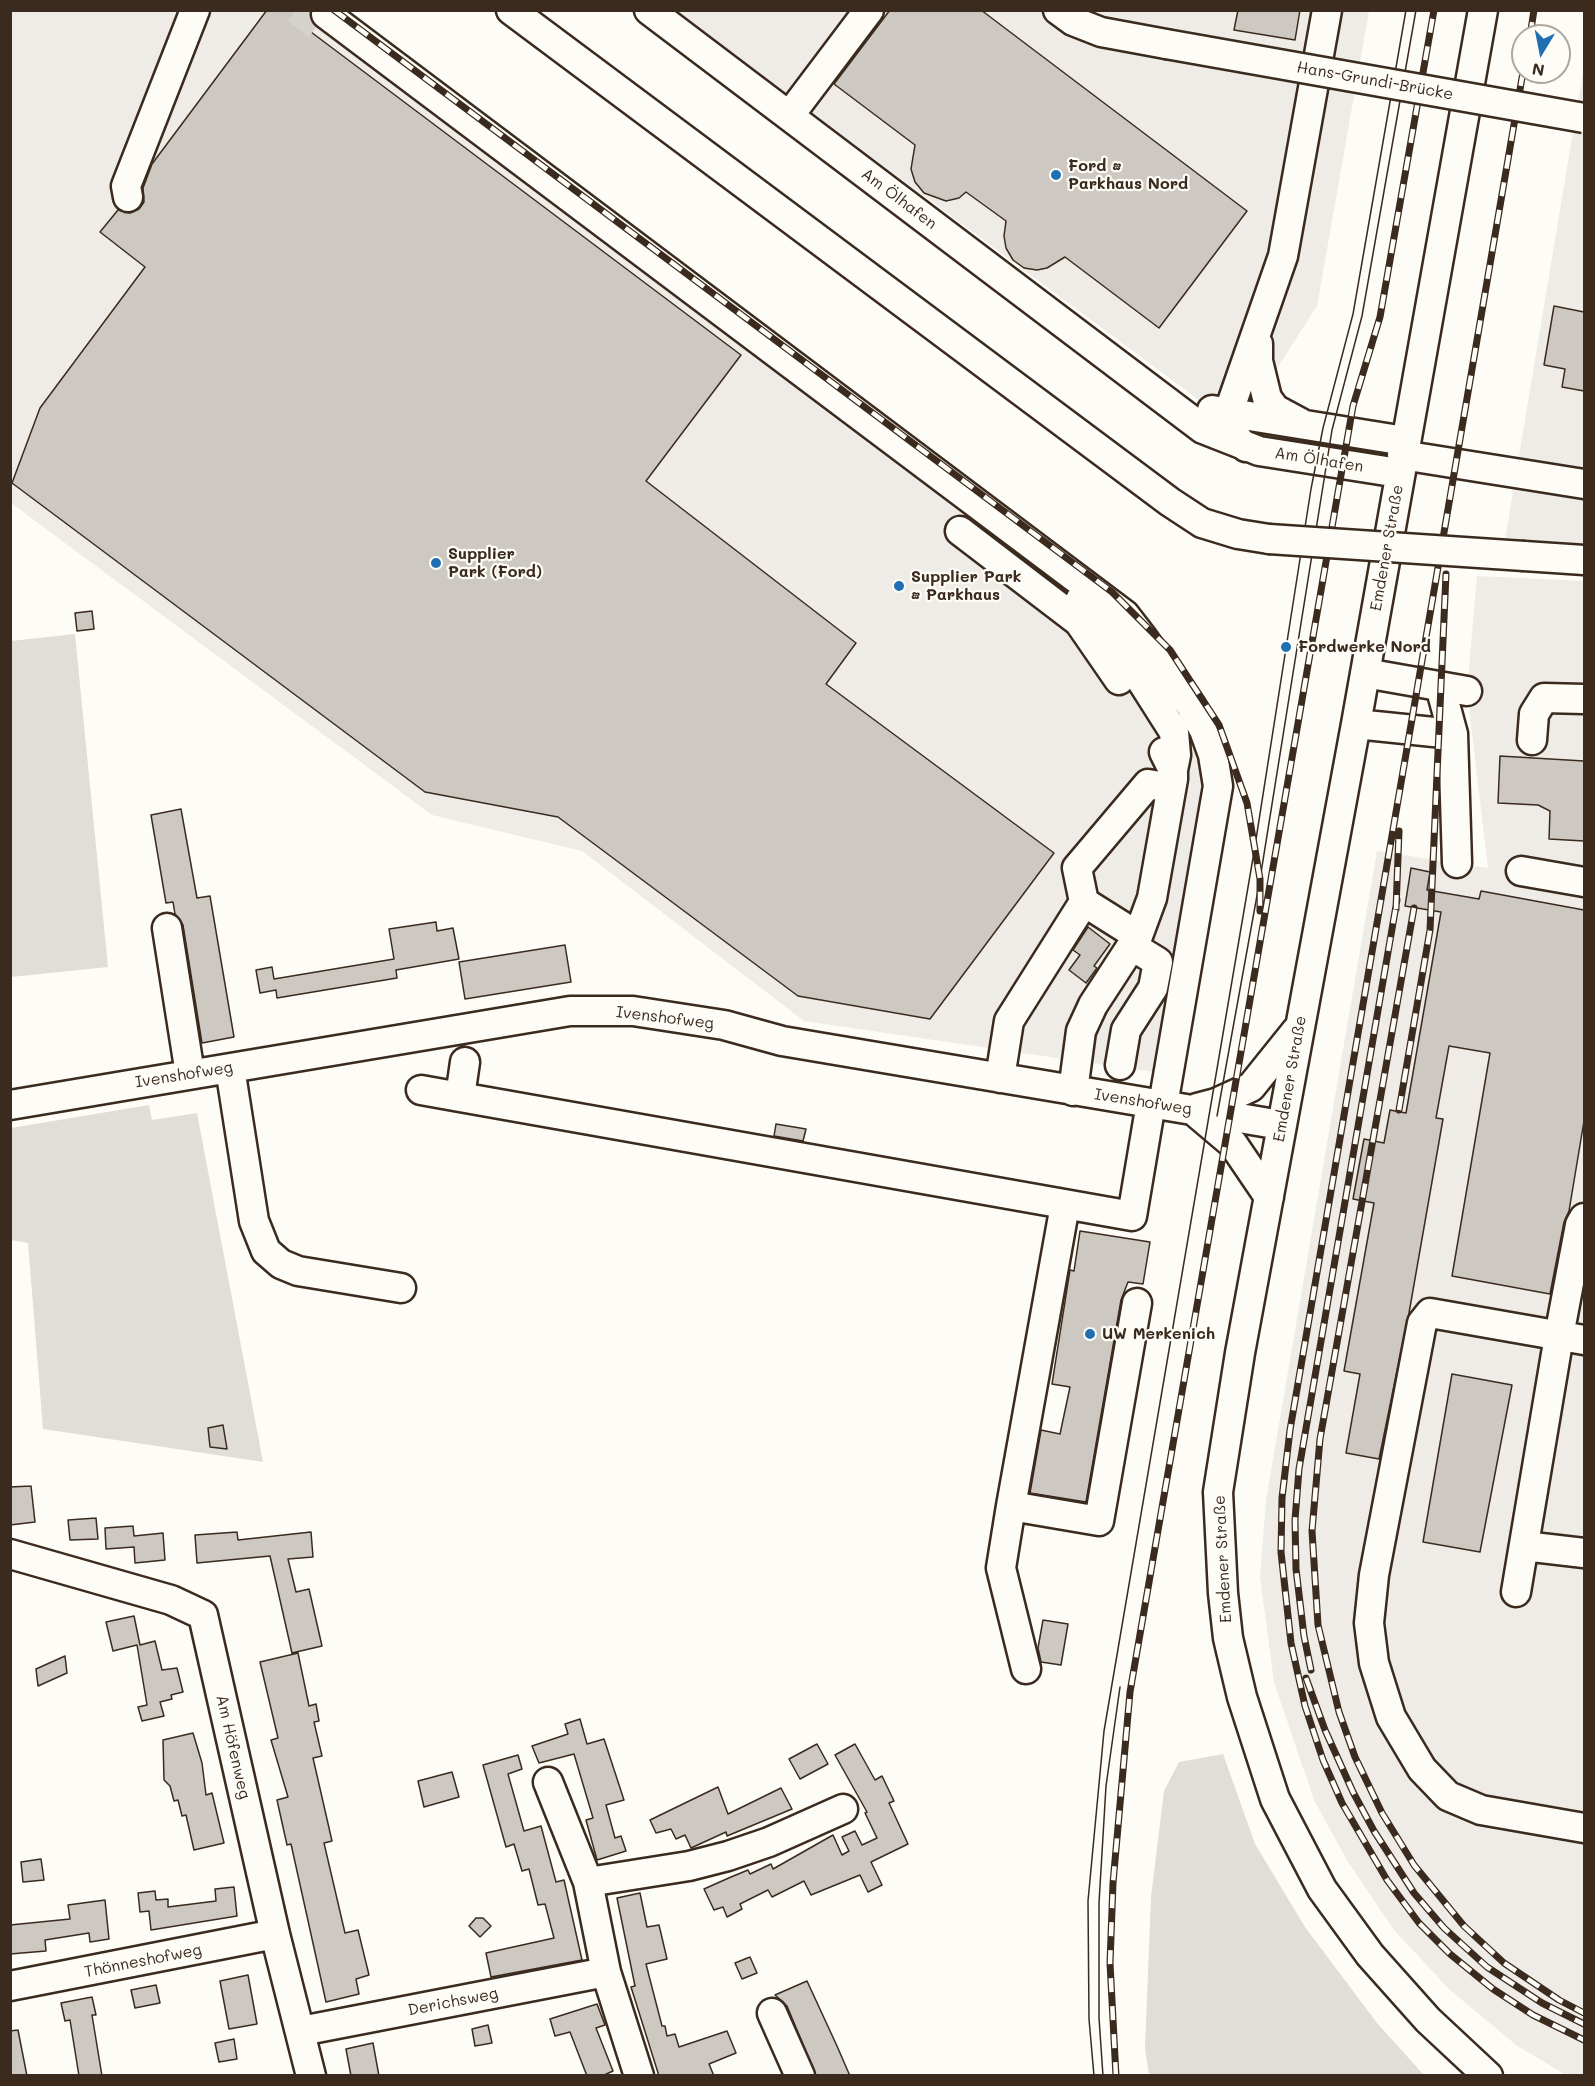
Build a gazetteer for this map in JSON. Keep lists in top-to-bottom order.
{
  "streets": {
    "street": [
      "Hans-Grundi-Brücke",
      "Am Ölhafen",
      "Emdener Straße",
      "Ivenshofweg",
      "Am Höfenweg",
      "Thönneshofweg",
      "Derichsweg"
    ]
  },
  "crossings": [
    ["Am Ölhafen", "Emdener Straße"],
    ["Emdener Straße", "Ivenshofweg"],
    ["Am Höfenweg", "Thönneshofweg"],
    ["Am Höfenweg", "Derichsweg"]
  ],
  "places": [
    "Ford • Parkhaus Nord",
    "Supplier Park (Ford)",
    "Supplier Park • Parkhaus",
    "Fordwerke Nord",
    "UW Merkenich"
  ],
  "north": "bottom"
}
